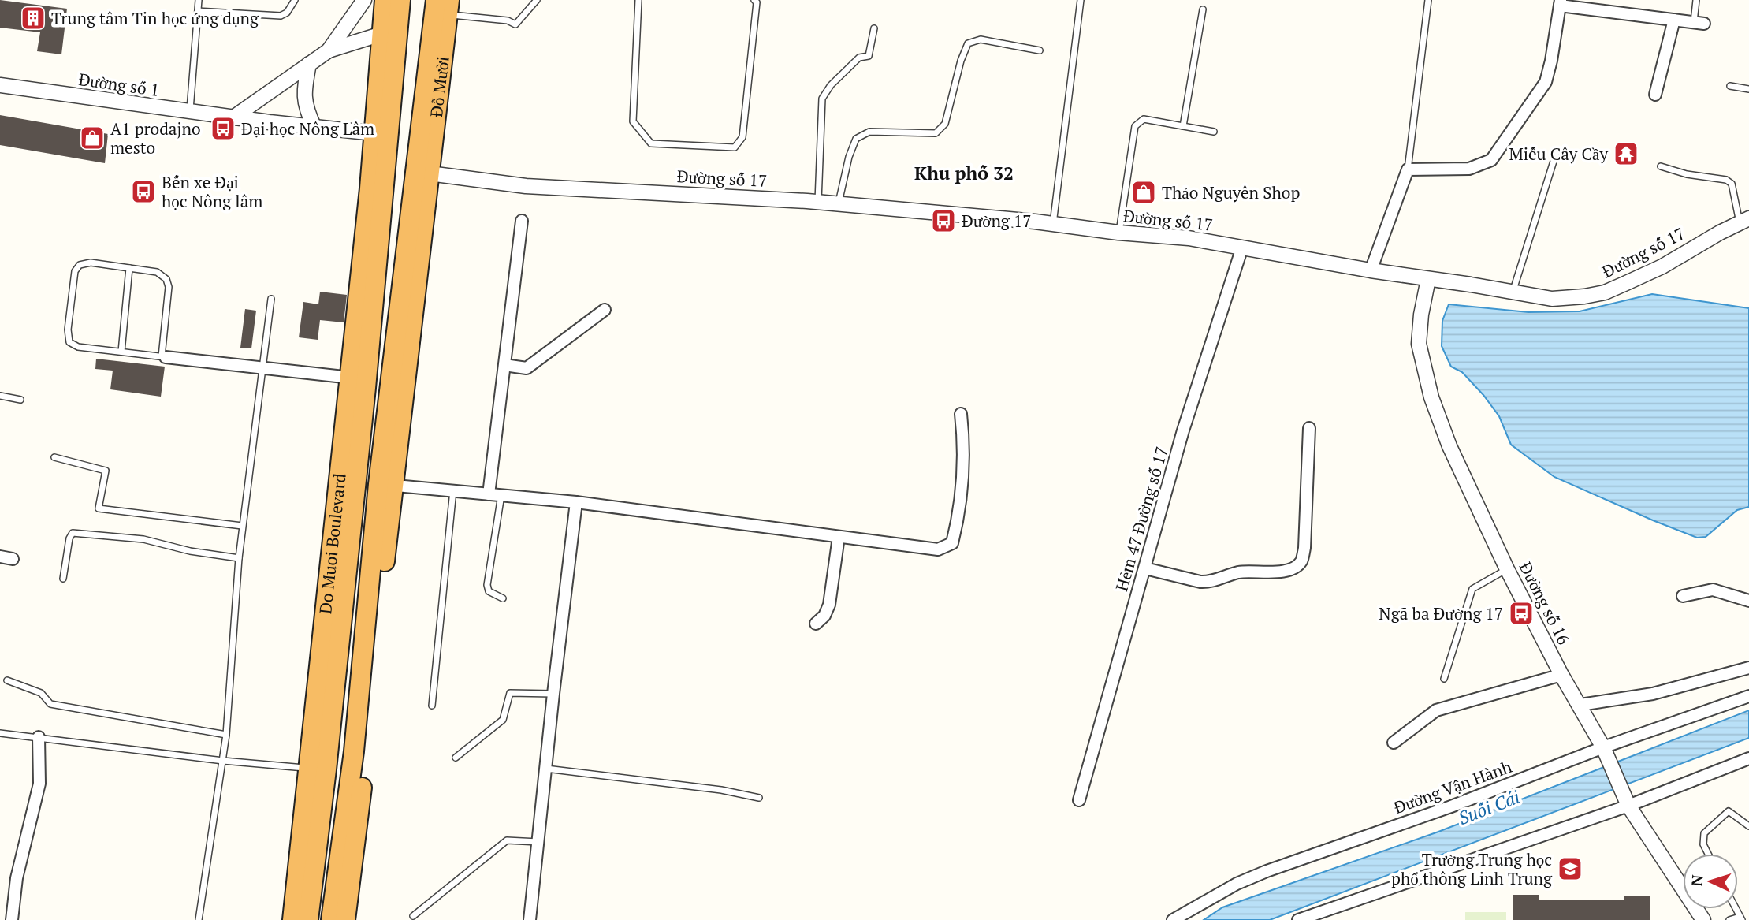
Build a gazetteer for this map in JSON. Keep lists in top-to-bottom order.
{
  "streets": {
    "highway": ["Đỗ Mười", "Do Muoi Boulevard"],
    "street": [
      "Đường số 1",
      "Đường số 17",
      "Hẻm 47 Đường số 17",
      "Đường số 16",
      "Đường Vận Hành"
    ]
  },
  "crossings": [
    ["Đỗ Mười", "Đường số 17"],
    ["Đường số 17", "Hẻm 47 Đường số 17"],
    ["Đường số 17", "Đường số 16"],
    ["Đường số 16", "Đường Vận Hành"]
  ],
  "districts": ["Khu phố 32"],
  "water": ["Suối Cái"],
  "places": {
    "building": ["Trung tâm Tin học ứng dụng"],
    "bus stop": [
      "Đại học Nông Lâm",
      "Bến xe Đại học Nông lâm",
      "Đường 17",
      "Ngã ba Đường 17"
    ],
    "shop": ["A1 prodajno mesto", "Thảo Nguyên Shop"],
    "temple": ["Miếu Cây Cầy"],
    "school or university": ["Trường Trung học phổ thông Linh Trung"]
  },
  "north": "left"
}
